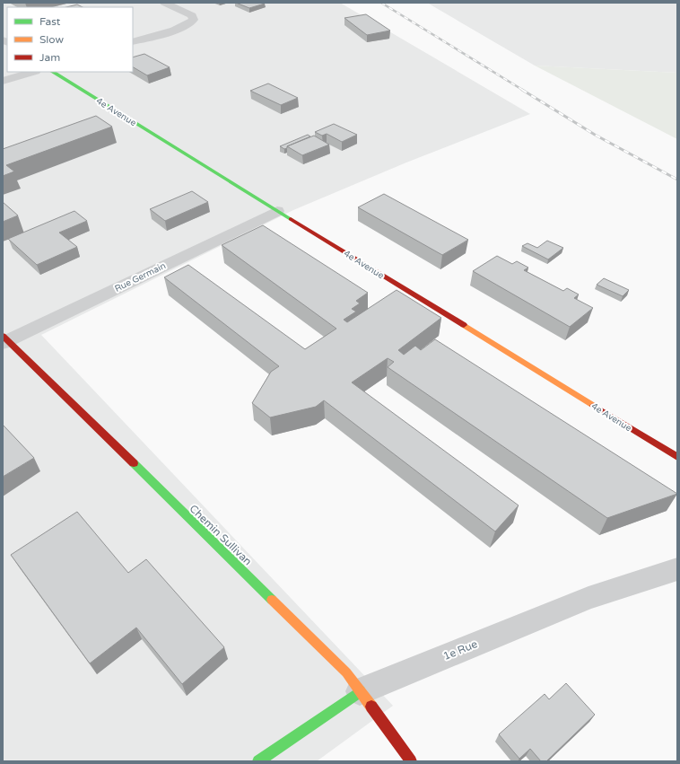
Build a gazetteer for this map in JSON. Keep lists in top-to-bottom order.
{
  "streets": {
    "street": [
      "4e Avenue",
      "Rue Germain",
      "Chemin Sullivan",
      "1e Rue"
    ]
  },
  "crossings": [
    ["4e Avenue", "Rue Germain"],
    ["Rue Germain", "Chemin Sullivan"],
    ["Chemin Sullivan", "1e Rue"]
  ],
  "legend": ["Fast", "Slow", "Jam"]
}
